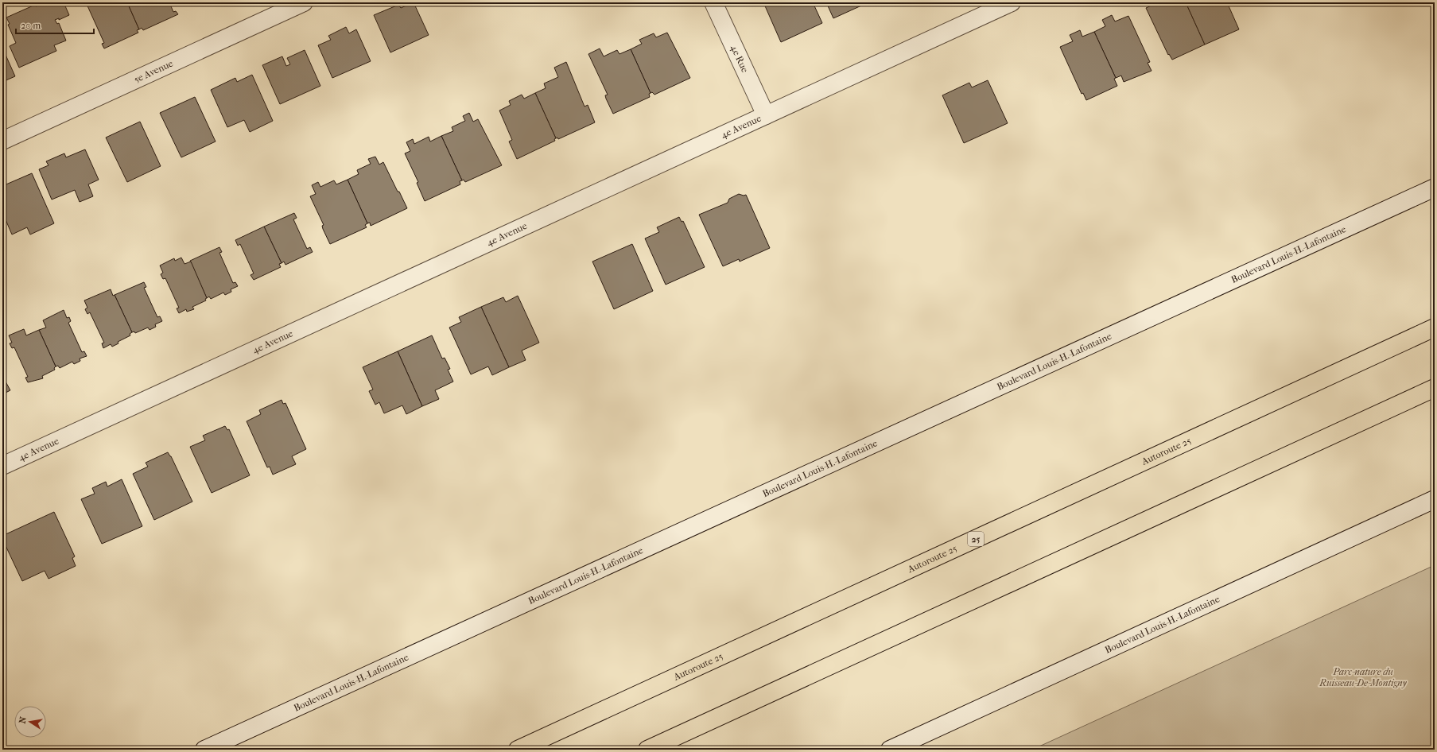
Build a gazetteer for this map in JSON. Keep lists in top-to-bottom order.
{
  "streets": {
    "highway": ["Autoroute 25", "25"],
    "main road": [
      "4e Rue",
      "5e Avenue",
      "4e Avenue",
      "Boulevard Louis-H.-Lafontaine"
    ]
  },
  "crossings": [
    ["4e Rue", "4e Avenue"]
  ],
  "parks": ["Parc-nature du Ruisseau-De-Montigny"],
  "scale_bar": "20 m",
  "north": "left"
}
